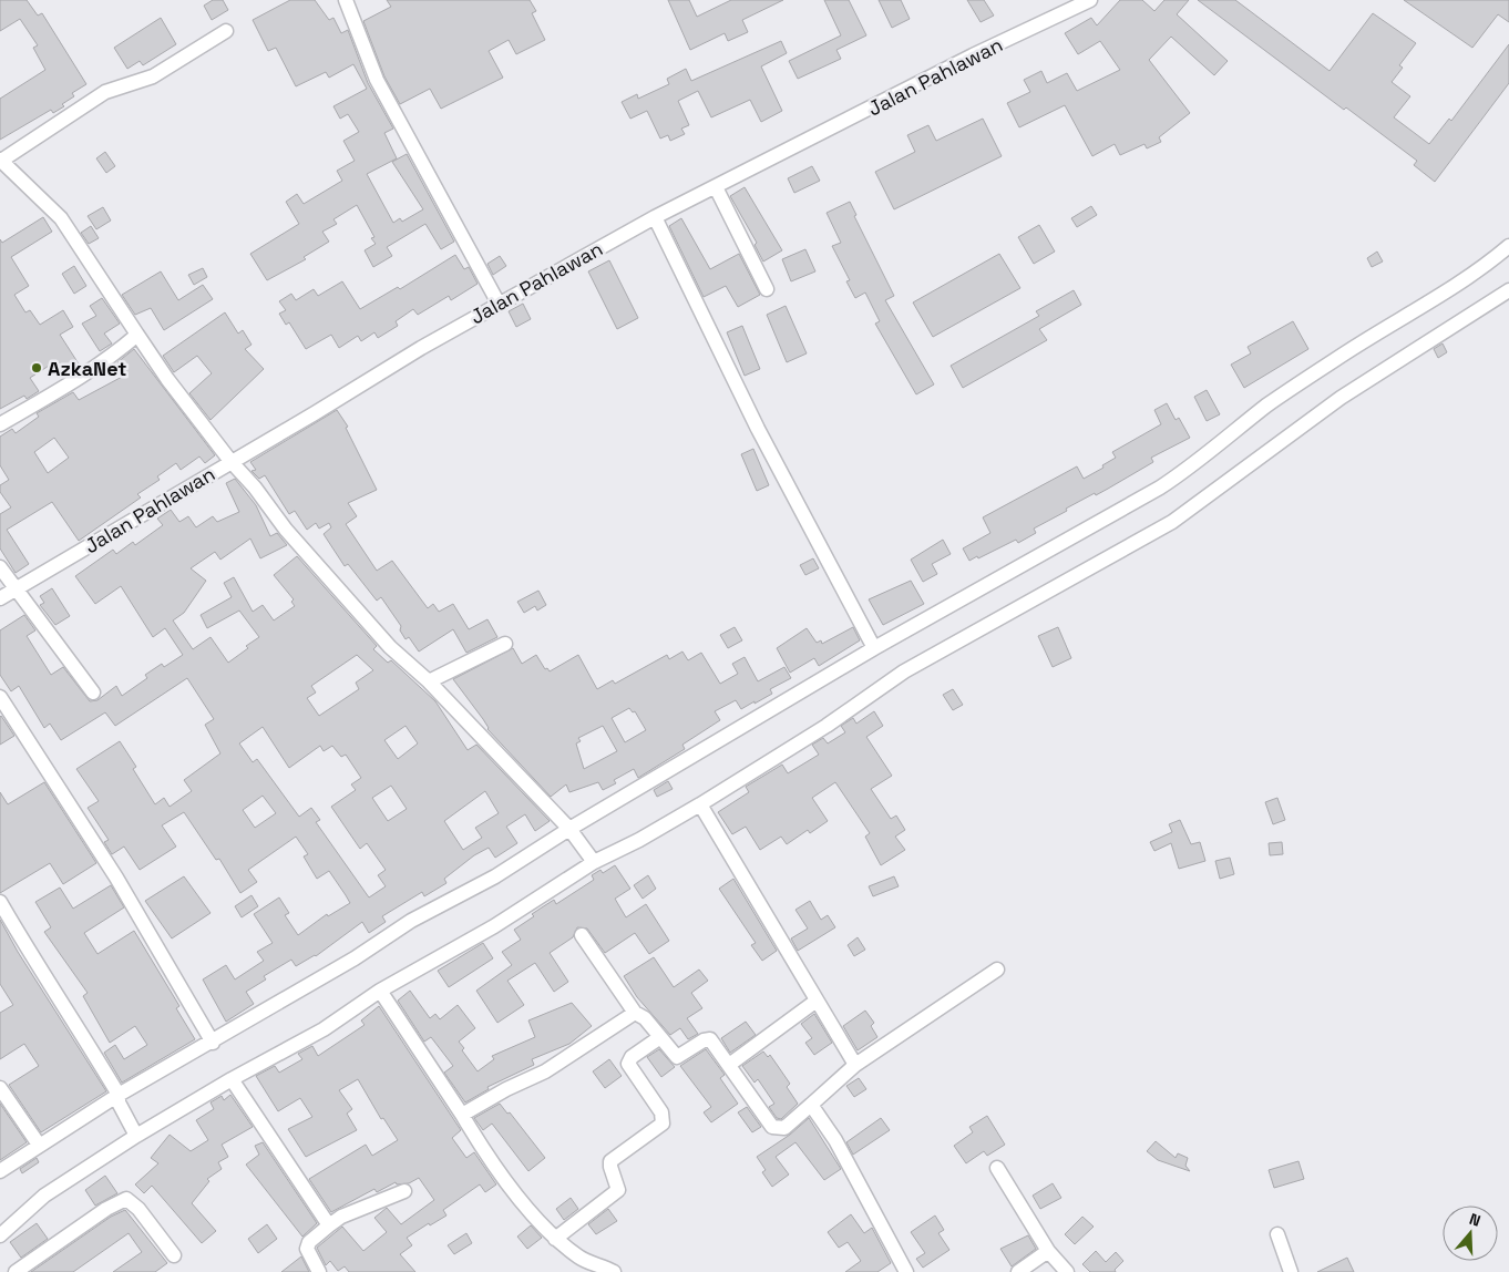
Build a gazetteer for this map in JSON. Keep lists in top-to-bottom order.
{
  "streets": {
    "street": ["Jalan Pahlawan"]
  },
  "places": ["AzkaNet"],
  "north": "top"
}
